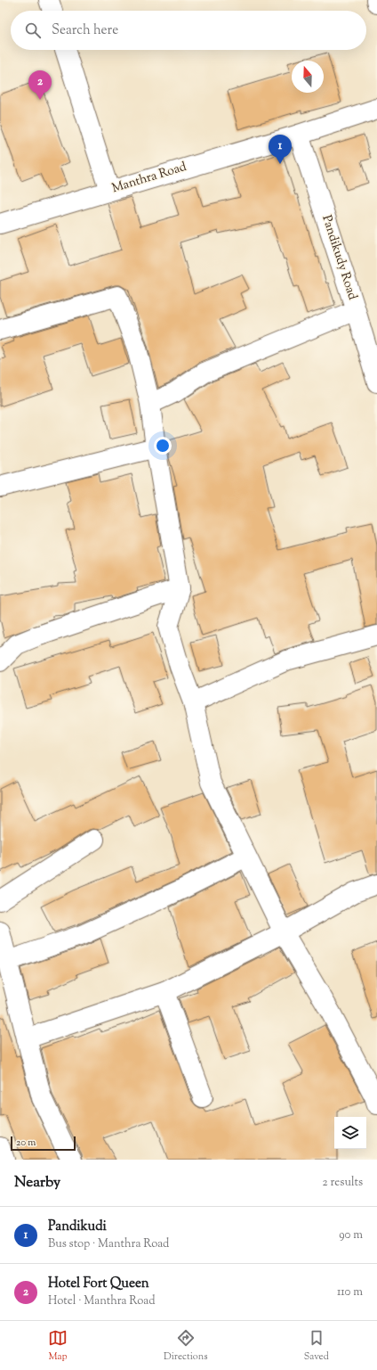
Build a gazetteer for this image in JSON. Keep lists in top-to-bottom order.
{
  "streets": {
    "street": ["Manthra Road", "Pandikudy Road"]
  },
  "crossings": [
    ["Manthra Road", "Pandikudy Road"]
  ],
  "scale_bar": "20 m",
  "north": "top",
  "page": {
    "search": "Search here",
    "pins": ["2", "1"],
    "scale": "20 m",
    "heading": ["Nearby", "2 results"],
    "list": [
      {
        "mark": "1",
        "name": "Pandikudi",
        "note": "Bus stop · Manthra Road",
        "value": "90 m"
      },
      {
        "mark": "2",
        "name": "Hotel Fort Queen",
        "note": "Hotel · Manthra Road",
        "value": "110 m"
      }
    ],
    "nav": ["Map", "Directions", "Saved"]
  }
}
